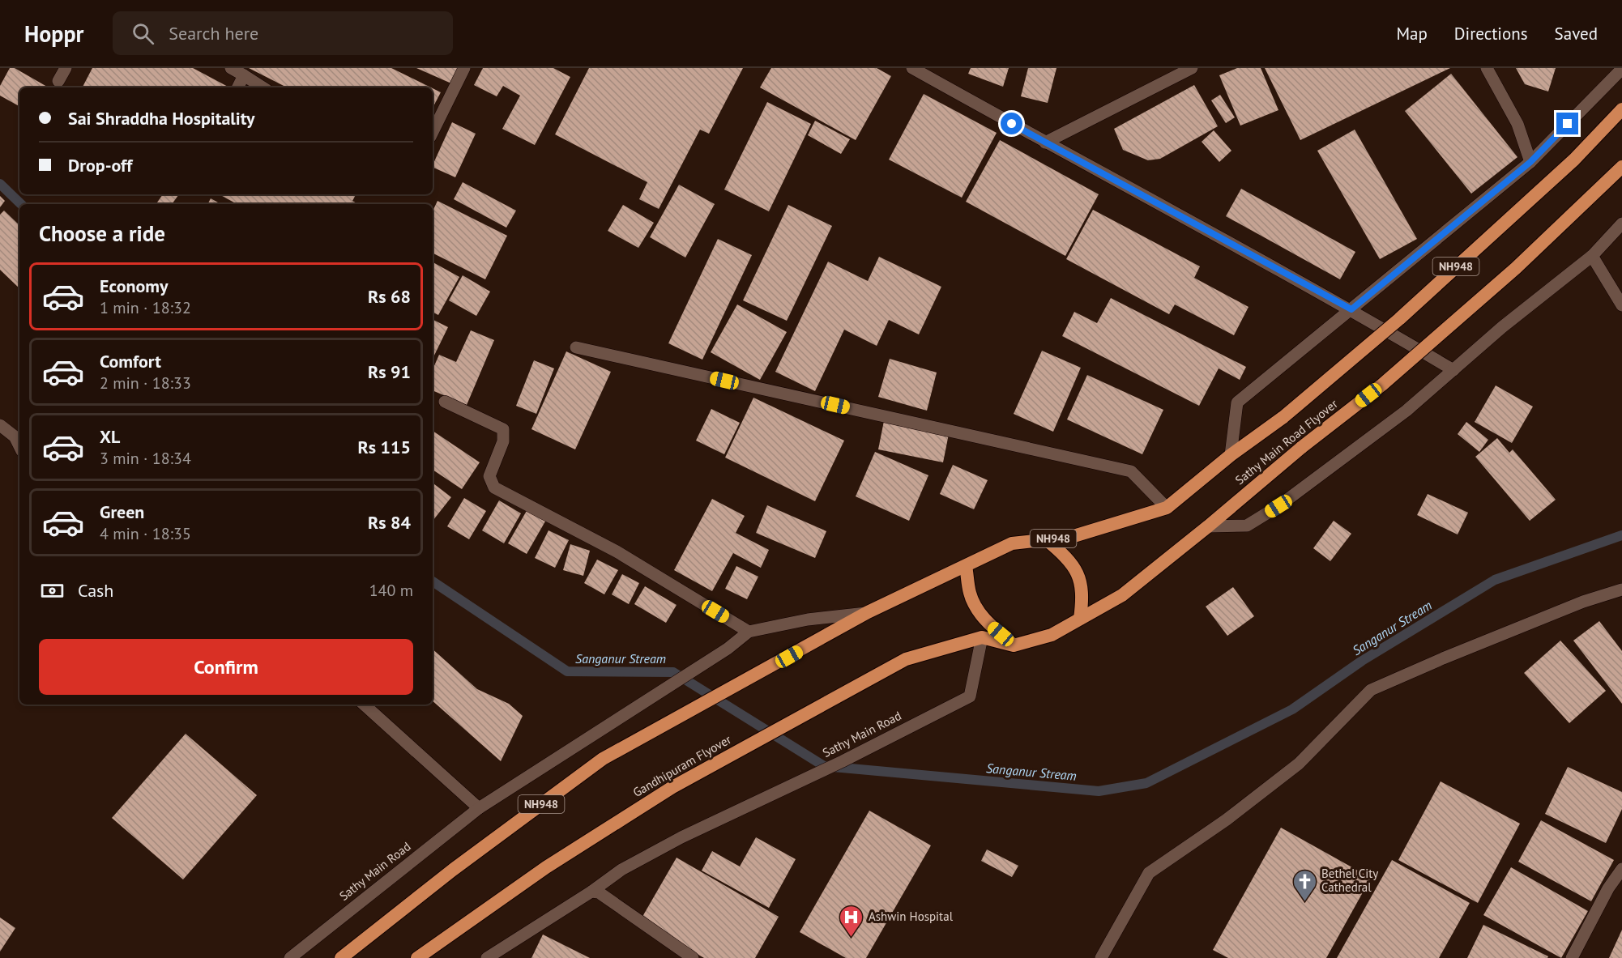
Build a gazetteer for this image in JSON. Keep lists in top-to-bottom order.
{
  "streets": {
    "highway": ["NH948", "Sathy Main Road Flyover", "Gandhipuram Flyover"],
    "street": ["Sathy Main Road"]
  },
  "crossings": [
    ["NH948", "Sathy Main Road Flyover"],
    ["Sathy Main Road", "Gandhipuram Flyover"]
  ],
  "water": ["Sanganur Stream"],
  "places": {
    "church": ["Bethel City Cathedral"],
    "hospital": ["Ashwin Hospital"]
  },
  "page": {
    "header": "Hoppr",
    "search": "Search here",
    "nav": ["Map", "Directions", "Saved"],
    "banner": ["Sai Shraddha Hospitality", "Drop-off"],
    "heading": "Choose a ride",
    "list": [
      {
        "name": "Economy",
        "note": "1 min · 18:32",
        "value": "Rs 68"
      },
      {
        "name": "Comfort",
        "note": "2 min · 18:33",
        "value": "Rs 91"
      },
      {
        "name": "XL",
        "note": "3 min · 18:34",
        "value": "Rs 115"
      },
      {
        "name": "Green",
        "note": "4 min · 18:35",
        "value": "Rs 84"
      }
    ],
    "pay": ["Cash", "140 m"],
    "buttons": "Confirm"
  }
}
